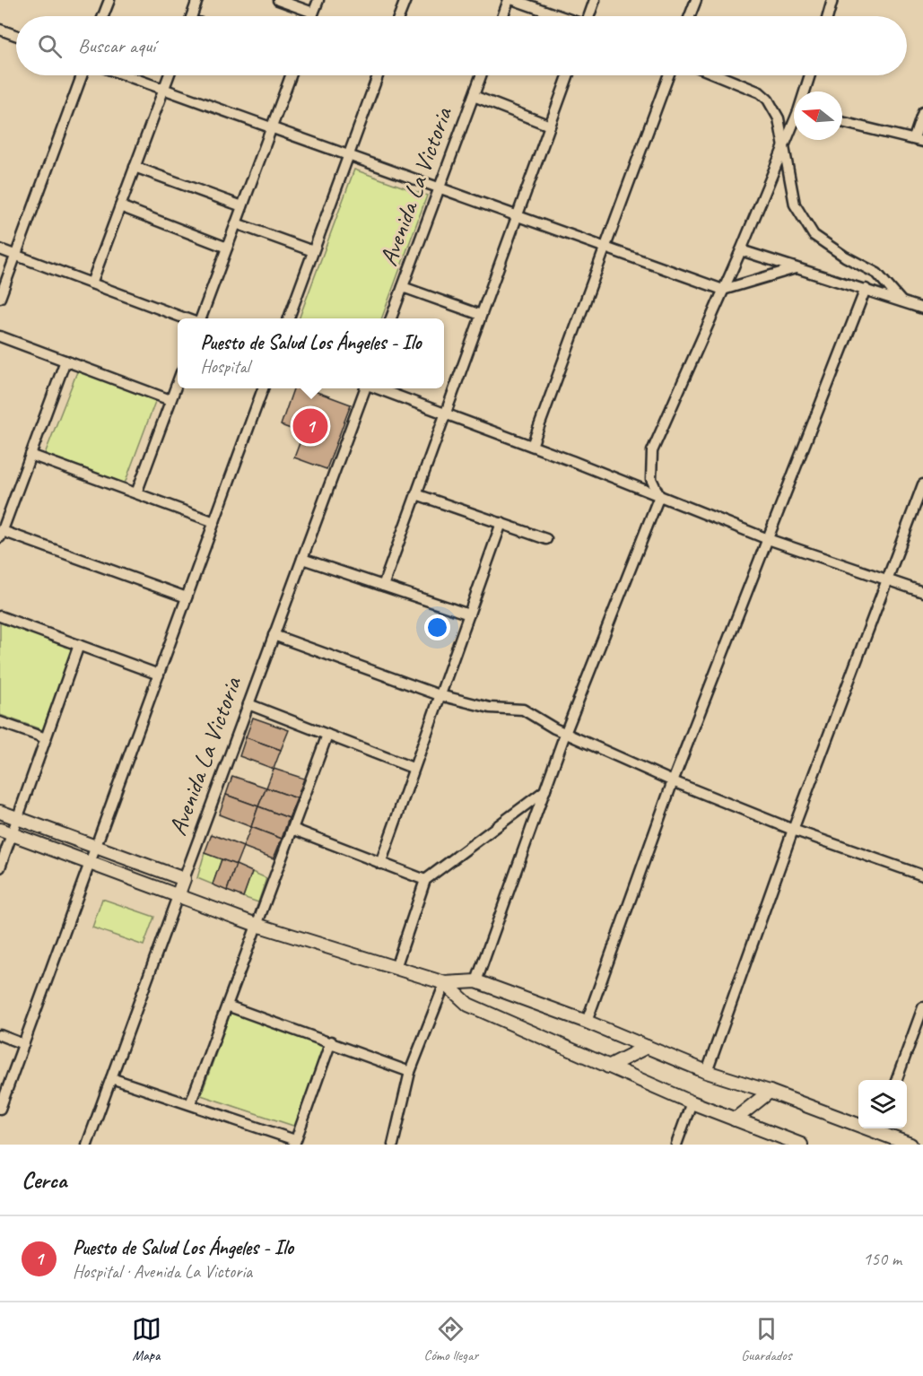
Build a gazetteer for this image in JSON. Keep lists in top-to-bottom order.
{
  "streets": {
    "street": ["Avenida La Victoria"]
  },
  "north": "left",
  "page": {
    "search": "Buscar aquí",
    "popup": ["Puesto de Salud Los Ángeles - Ilo", "Hospital"],
    "pins": "1",
    "heading": "Cerca",
    "list": [
      {
        "mark": "1",
        "name": "Puesto de Salud Los Ángeles - Ilo",
        "note": "Hospital · Avenida La Victoria",
        "value": "150 m"
      }
    ],
    "nav": ["Mapa", "Cómo llegar", "Guardados"]
  }
}
